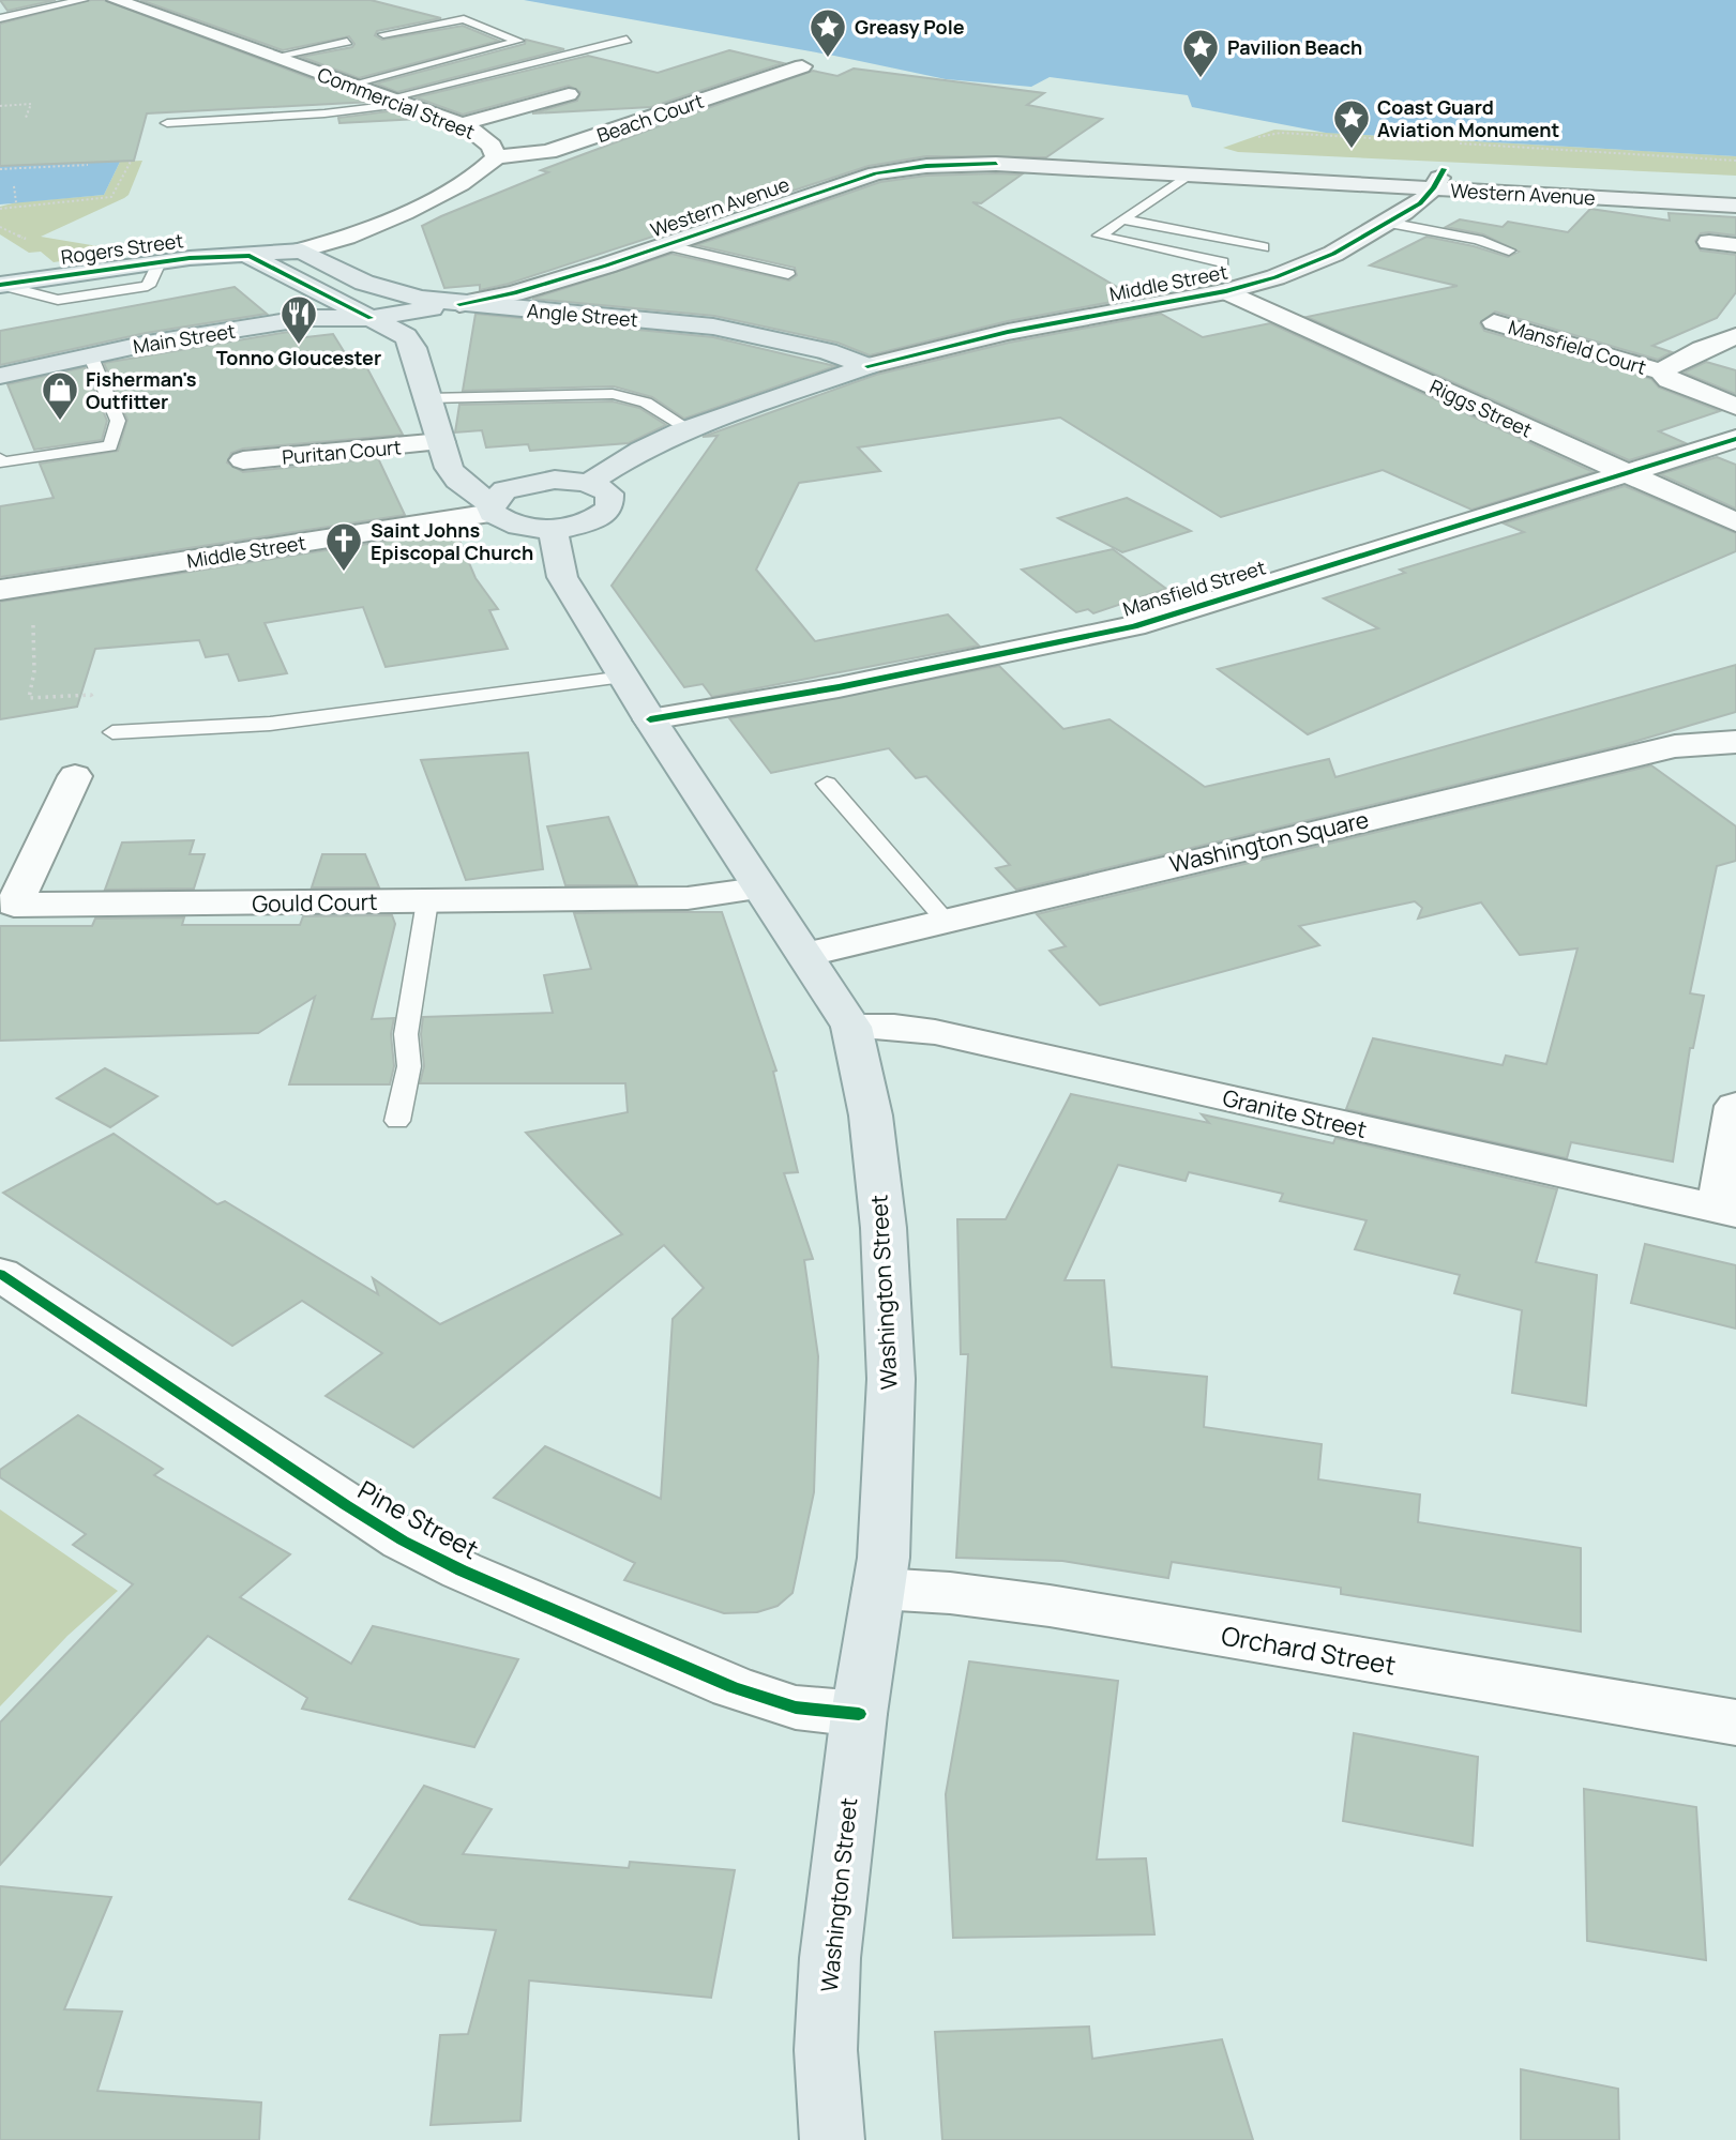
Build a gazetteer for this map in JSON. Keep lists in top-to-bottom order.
{
  "streets": {
    "main road": [
      "Commercial Street",
      "Western Avenue",
      "Rogers Street",
      "Middle Street",
      "Angle Street",
      "Main Street",
      "Washington Street"
    ],
    "street": [
      "Beach Court",
      "Mansfield Court",
      "Riggs Street",
      "Puritan Court",
      "Mansfield Street",
      "Washington Square",
      "Gould Court",
      "Granite Street",
      "Pine Street",
      "Orchard Street"
    ]
  },
  "crossings": [
    ["Commercial Street", "Beach Court"],
    ["Commercial Street", "Rogers Street"],
    ["Commercial Street", "Angle Street"],
    ["Western Avenue", "Middle Street"],
    ["Western Avenue", "Angle Street"],
    ["Western Avenue", "Main Street"],
    ["Middle Street", "Angle Street"],
    ["Middle Street", "Riggs Street"],
    ["Riggs Street", "Mansfield Street"],
    ["Mansfield Street", "Washington Street"],
    ["Washington Square", "Washington Street"],
    ["Gould Court", "Washington Street"],
    ["Granite Street", "Washington Street"],
    ["Washington Street", "Pine Street"],
    ["Washington Street", "Orchard Street"]
  ],
  "places": {
    "place": ["Greasy Pole", "Pavilion Beach", "Coast Guard Aviation Monument"],
    "restaurant": ["Tonno Gloucester"],
    "shop": ["Fisherman's Outfitter"],
    "church": ["Saint Johns Episcopal Church"]
  }
}
